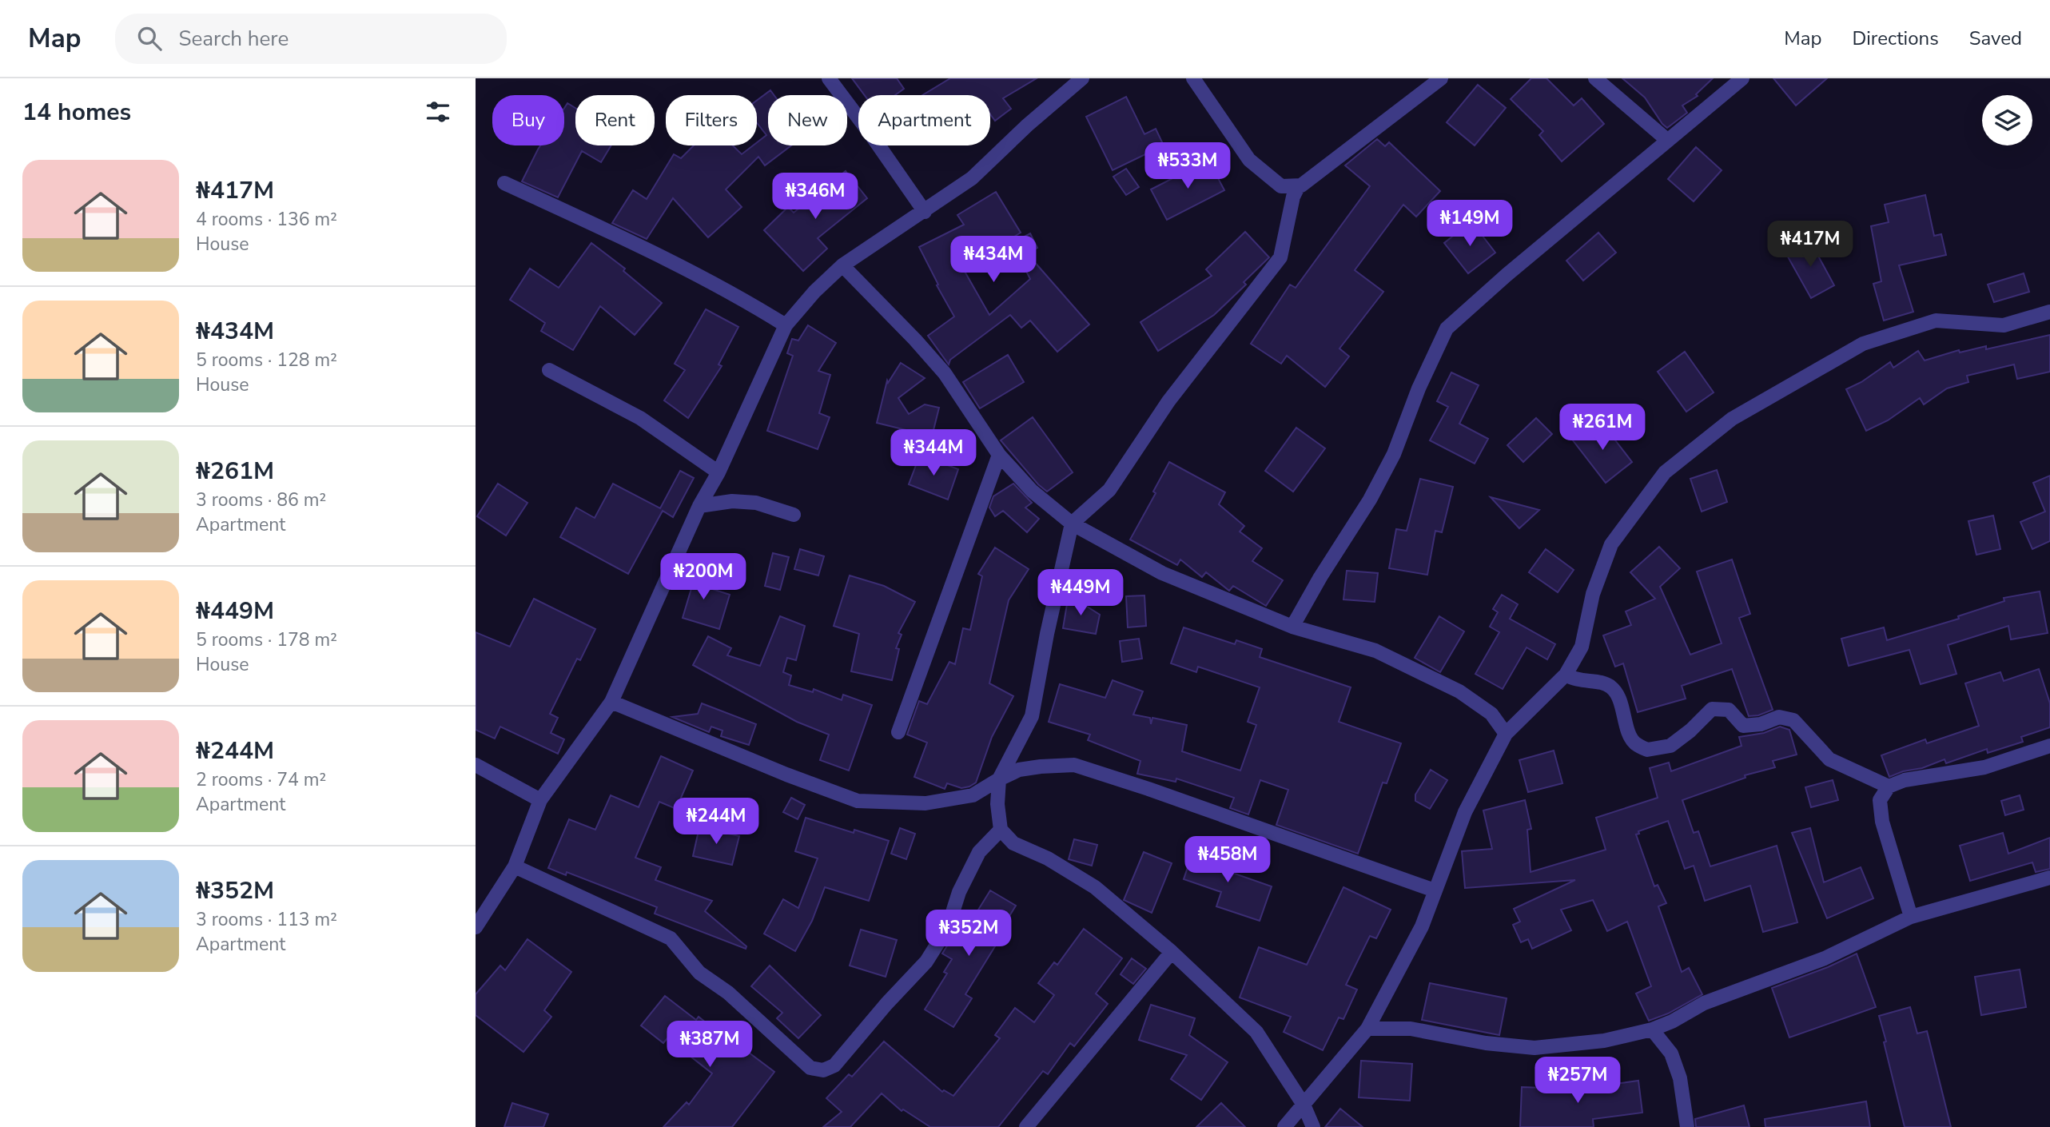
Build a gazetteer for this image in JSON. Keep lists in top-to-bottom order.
{
  "page": {
    "header": "Map",
    "search": "Search here",
    "nav": ["Map", "Directions", "Saved"],
    "heading": "14 homes",
    "chip": [
      "Buy",
      "Rent",
      "Filters",
      "New",
      "Apartment"
    ],
    "price": [
      "₦533M",
      "₦346M",
      "₦149M",
      "₦417M",
      "₦434M",
      "₦261M",
      "₦344M",
      "₦200M",
      "₦449M",
      "₦244M",
      "₦458M",
      "₦352M",
      "₦387M",
      "₦257M"
    ],
    "list": [
      {
        "name": "₦417M",
        "note": "4 rooms · 136 m² · House"
      },
      {
        "name": "₦434M",
        "note": "5 rooms · 128 m² · House"
      },
      {
        "name": "₦261M",
        "note": "3 rooms · 86 m² · Apartment"
      },
      {
        "name": "₦449M",
        "note": "5 rooms · 178 m² · House"
      },
      {
        "name": "₦244M",
        "note": "2 rooms · 74 m² · Apartment"
      },
      {
        "name": "₦352M",
        "note": "3 rooms · 113 m² · Apartment"
      }
    ]
  }
}
